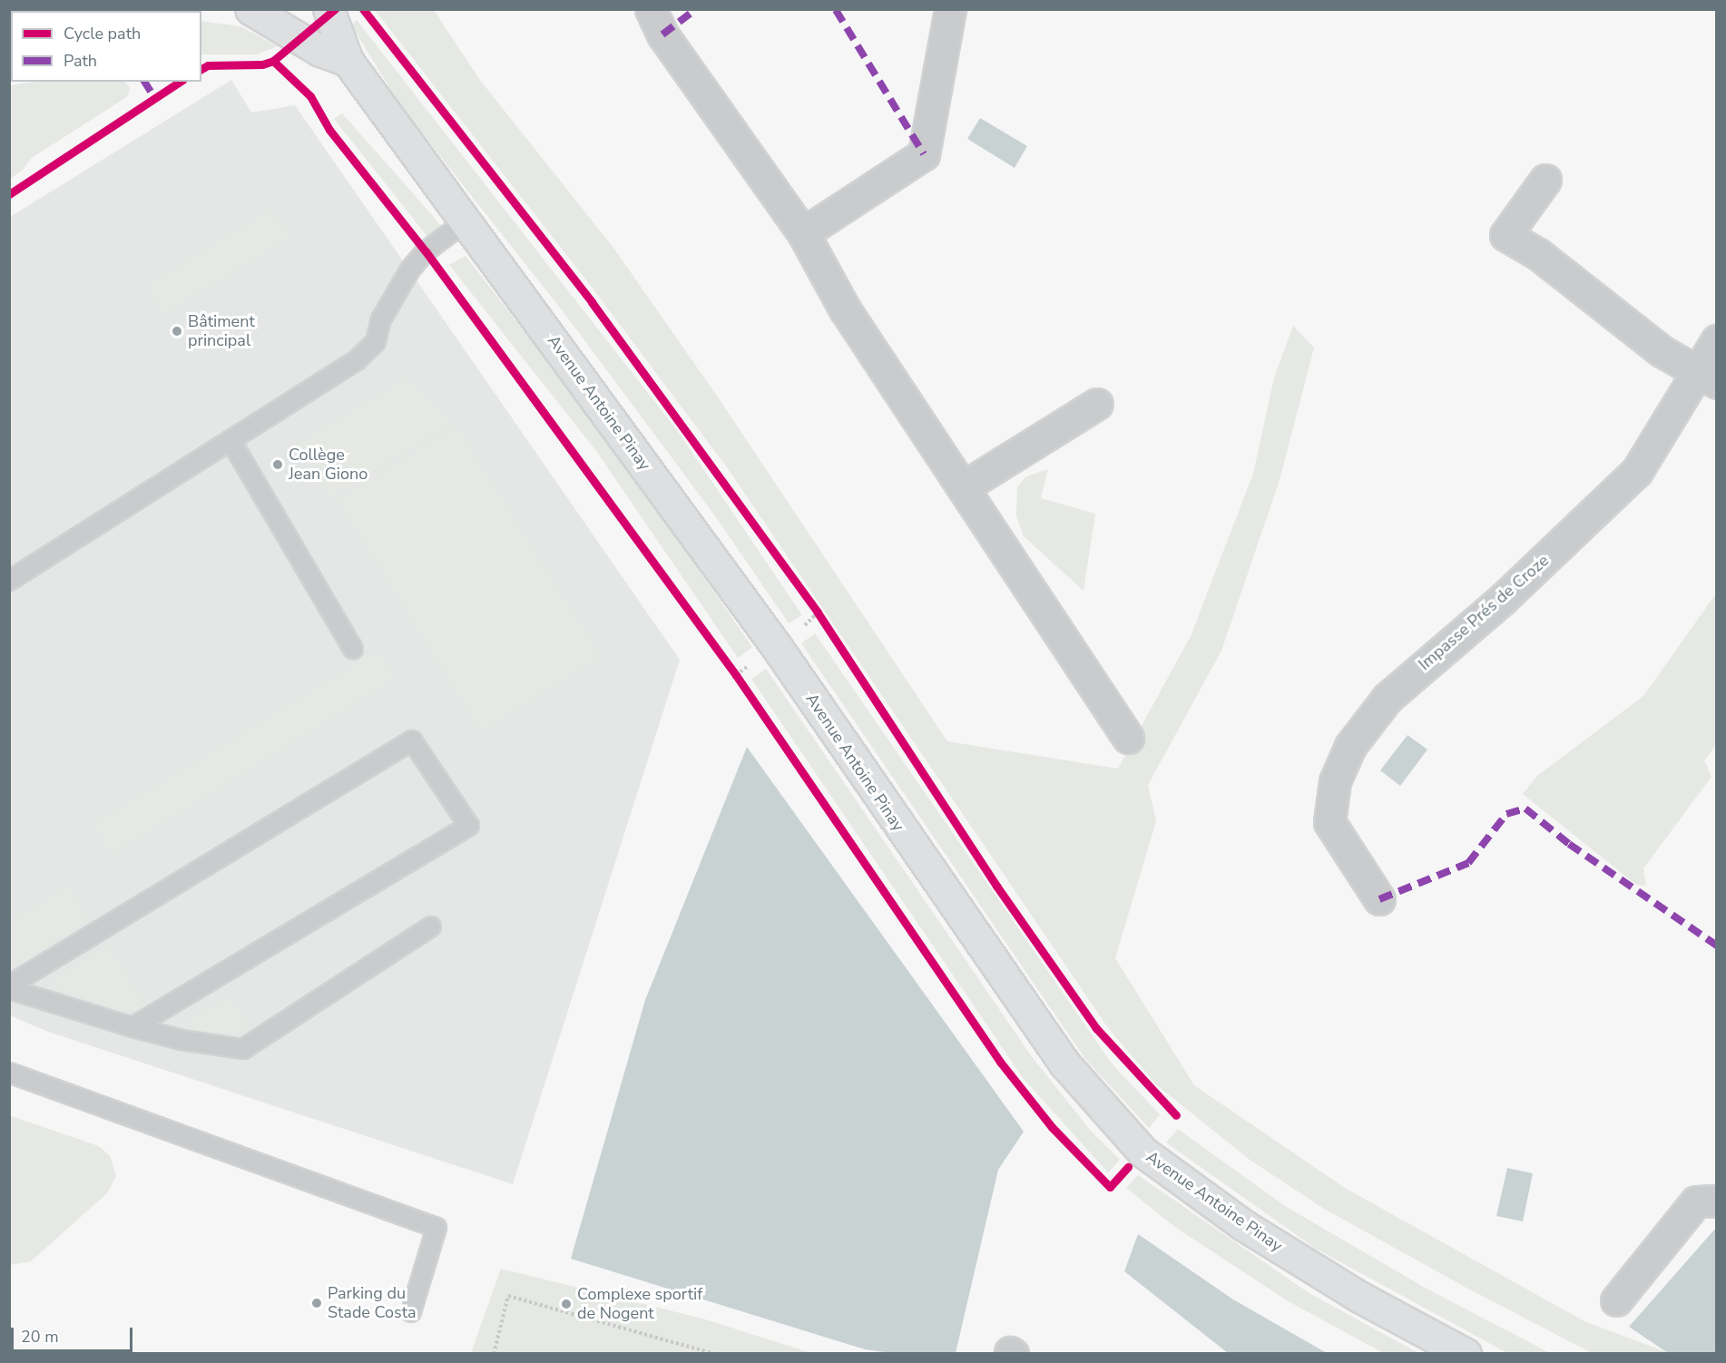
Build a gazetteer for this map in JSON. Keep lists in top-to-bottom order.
{
  "streets": {
    "main road": ["Avenue Antoine Pinay"],
    "street": ["Impasse Prés de Croze"]
  },
  "places": [
    "Bâtiment principal",
    "Collège Jean Giono",
    "Parking du Stade Costa",
    "Complexe sportif de Nogent"
  ],
  "legend": ["Cycle path", "Path"],
  "scale_bar": "20 m"
}
